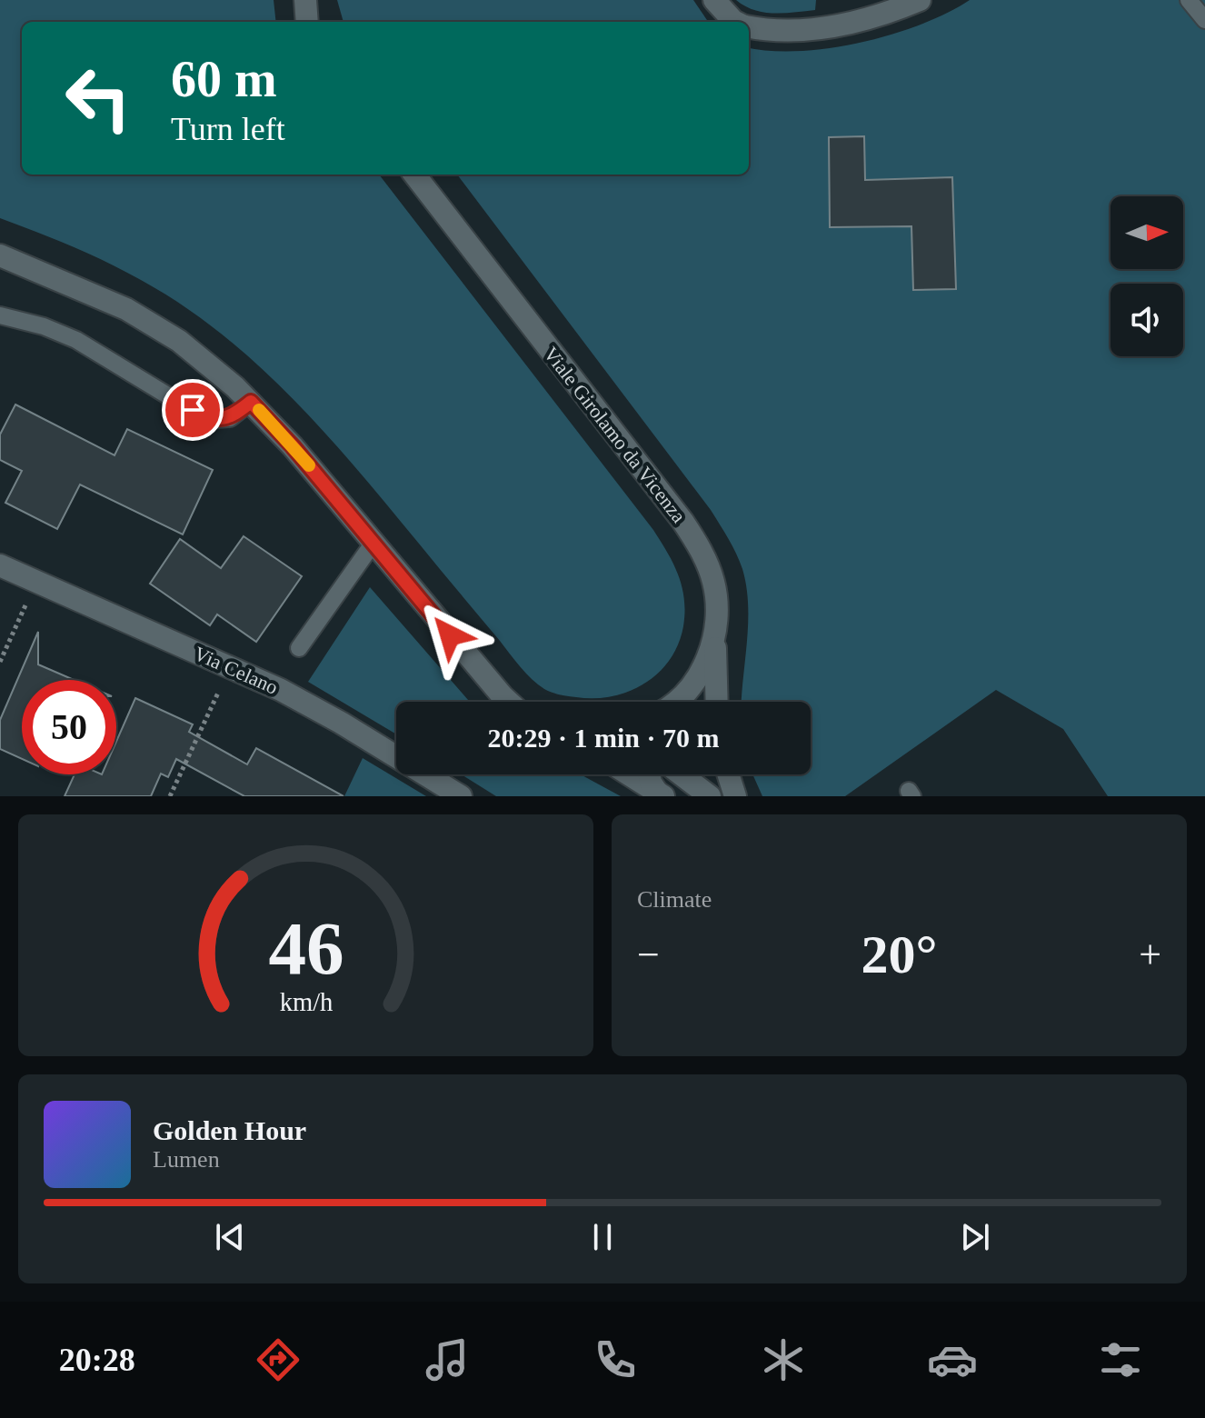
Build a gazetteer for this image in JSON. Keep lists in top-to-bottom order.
{
  "streets": {
    "main road": ["Viale Girolamo da Vicenza", "Via Celano"]
  },
  "north": "right",
  "page": {
    "turn": ["60 m", "Turn left"],
    "limit": "50",
    "trip": "20:29 · 1 min · 70 m",
    "tile": "Climate",
    "heat": ["−", "20°", "+"],
    "song": ["Golden Hour", "Lumen"],
    "tabs": "20:28",
    "gauge": ["46", "km/h"]
  }
}
